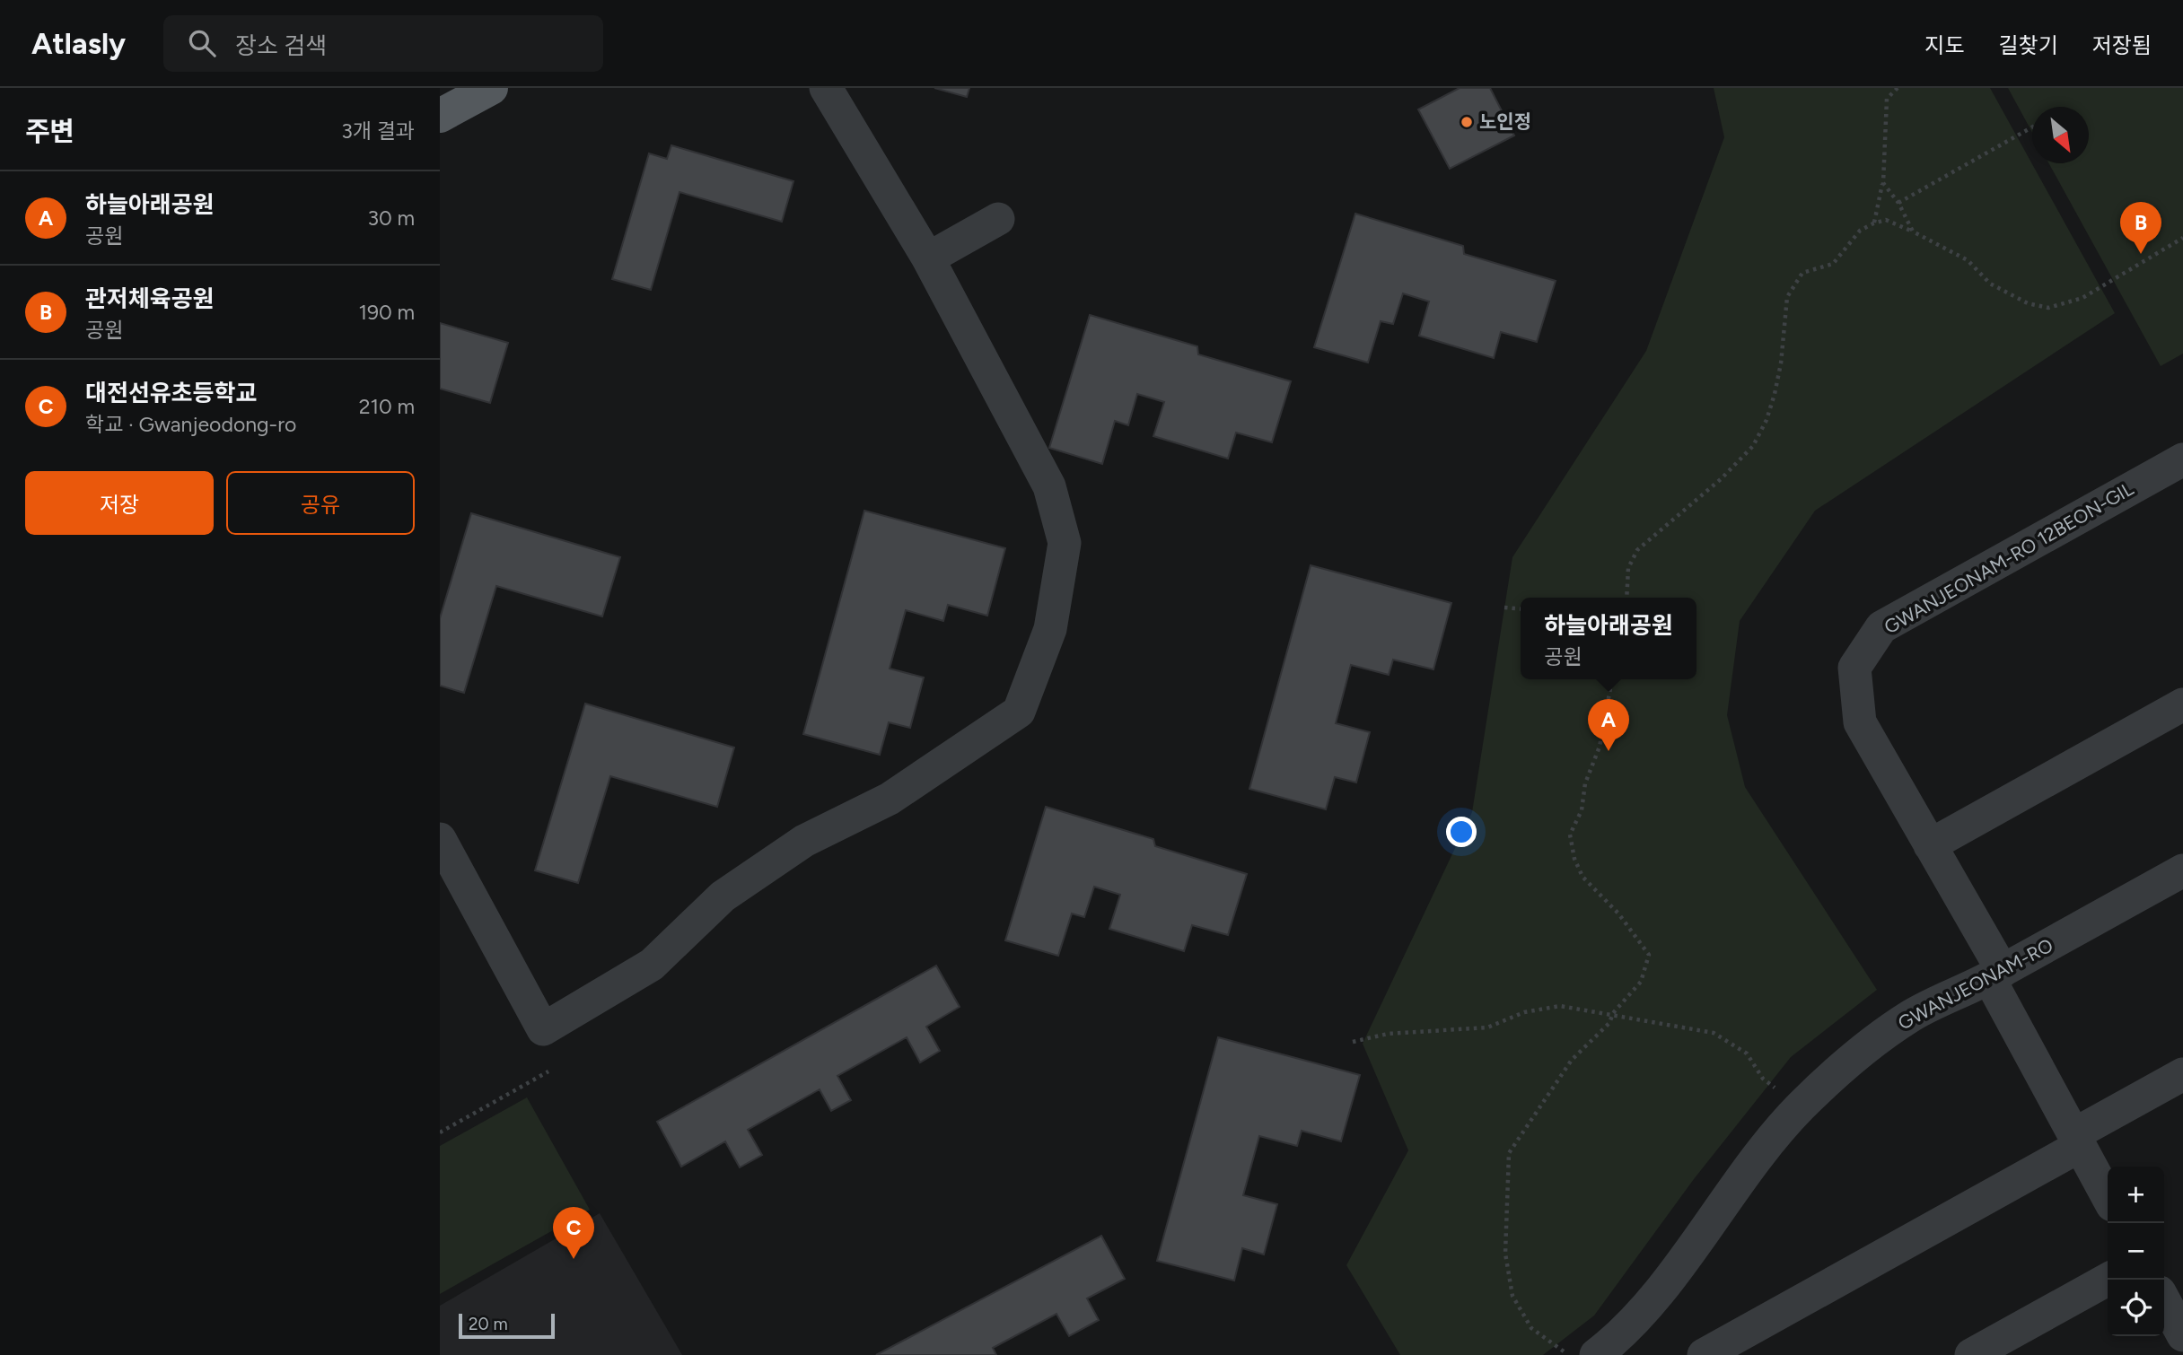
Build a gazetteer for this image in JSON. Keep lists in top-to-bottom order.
{
  "streets": {
    "street": ["GWANJEONAM-RO 12BEON-GIL", "GWANJEONAM-RO"]
  },
  "crossings": [
    ["GWANJEONAM-RO 12BEON-GIL", "GWANJEONAM-RO"]
  ],
  "places": ["노인정"],
  "scale_bar": "20 m",
  "north": "bottom right",
  "page": {
    "header": "Atlasly",
    "search": "장소 검색",
    "nav": ["지도", "길찾기", "저장됨"],
    "heading": ["주변", "3개 결과"],
    "list": [
      {
        "mark": "A",
        "name": "하늘아래공원",
        "note": "공원",
        "value": "30 m"
      },
      {
        "mark": "B",
        "name": "관저체육공원",
        "note": "공원",
        "value": "190 m"
      },
      {
        "mark": "C",
        "name": "대전선유초등학교",
        "note": "학교 · Gwanjeodong-ro",
        "value": "210 m"
      }
    ],
    "pins": ["B", "A", "C"],
    "buttons": ["저장", "공유"],
    "popup": ["하늘아래공원", "공원"],
    "map_buttons": ["+", "−"],
    "scale": "20 m"
  }
}
